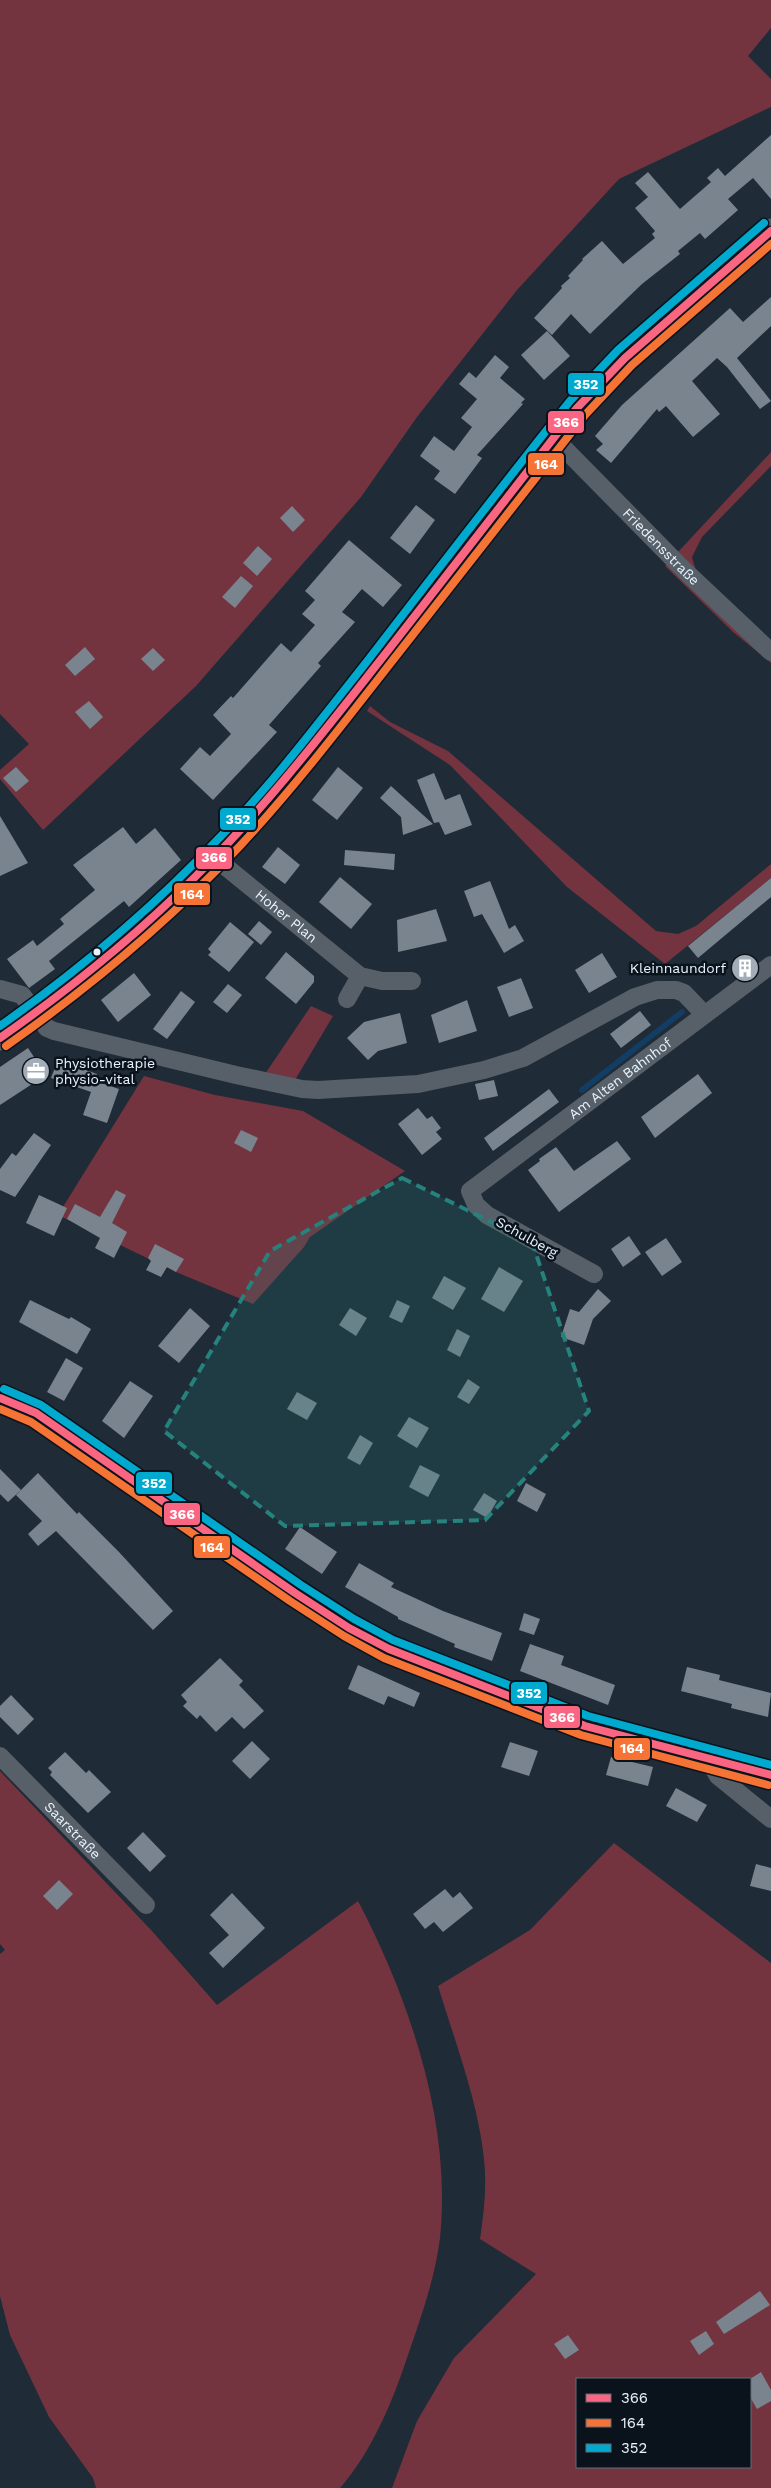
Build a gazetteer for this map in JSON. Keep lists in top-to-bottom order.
{
  "streets": {
    "street": [
      "Friedensstraße",
      "Hoher Plan",
      "Am Alten Bahnhof",
      "Schulberg",
      "Saarstraße"
    ]
  },
  "crossings": [
    ["Am Alten Bahnhof", "Schulberg"]
  ],
  "places": {
    "building": ["Kleinnaundorf"],
    "office": ["Physiotherapie physio-vital"]
  },
  "lines": ["transit line 352", "transit line 366", "transit line 164"],
  "legend": ["366", "164", "352"]
}
